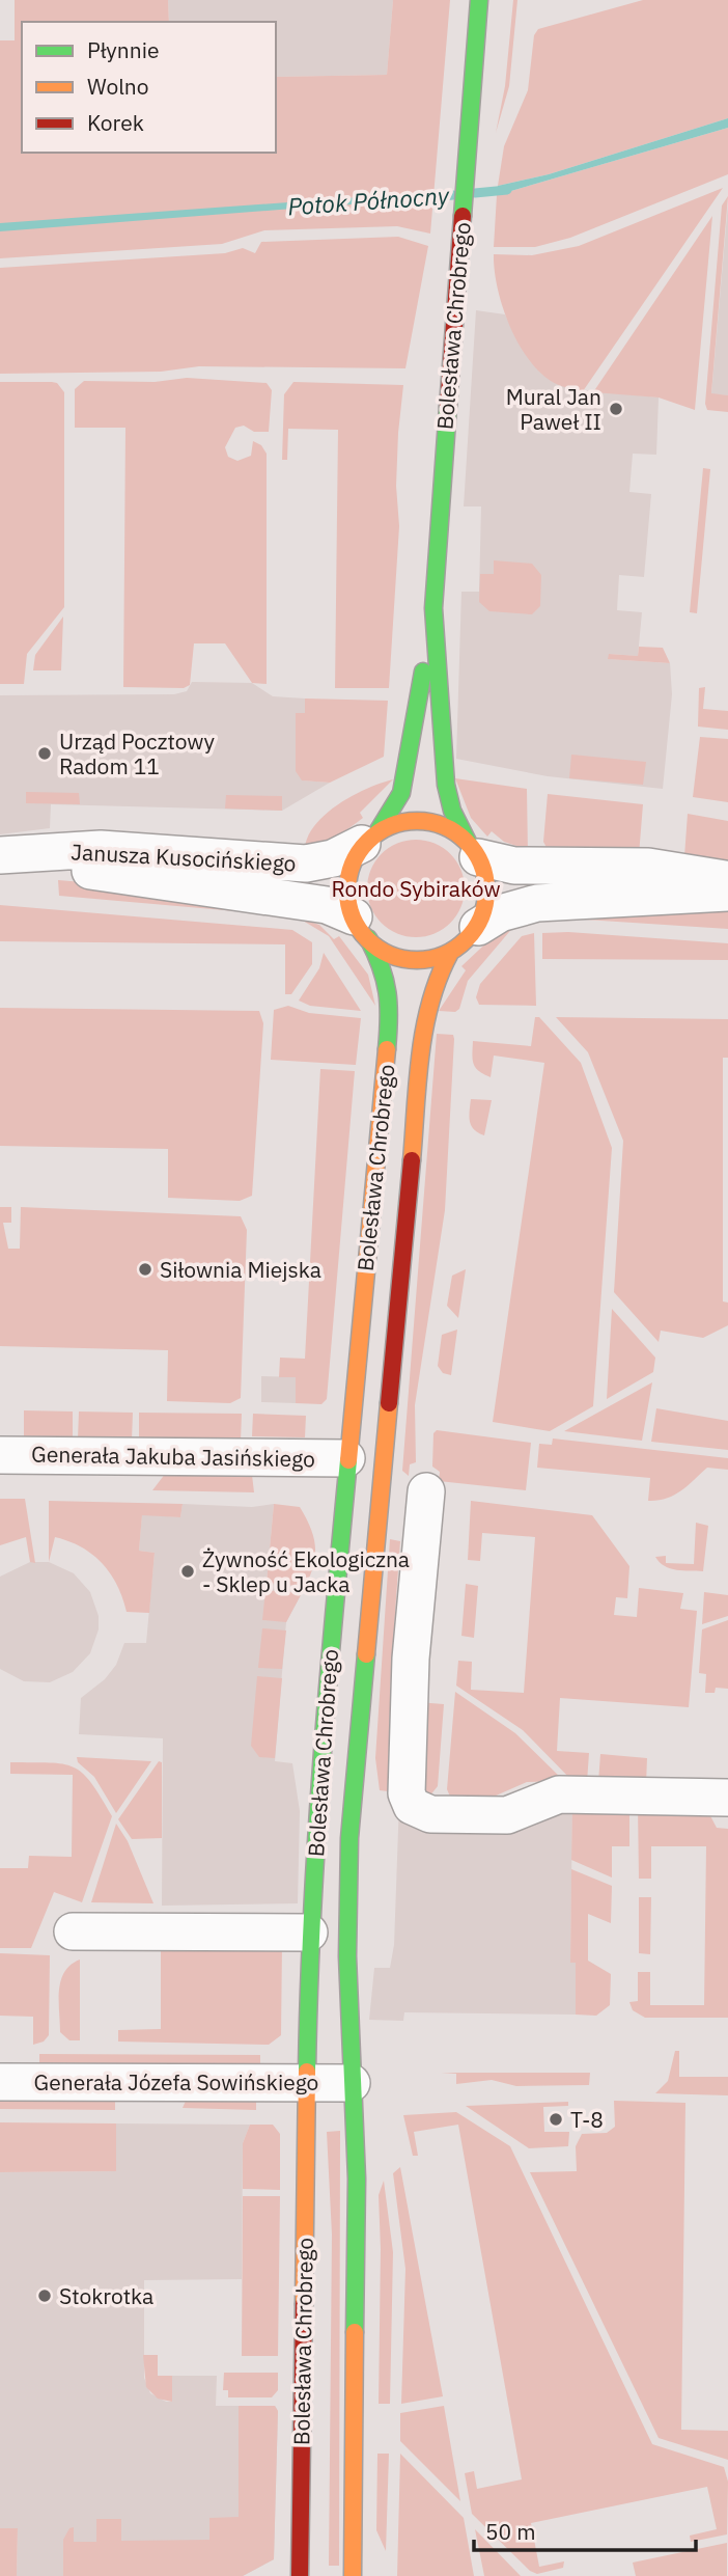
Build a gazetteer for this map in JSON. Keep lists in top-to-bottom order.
{
  "streets": {
    "street": [
      "Bolesława Chrobrego",
      "Janusza Kusocińskiego",
      "Generała Jakuba Jasińskiego",
      "Generała Józefa Sowińskiego"
    ]
  },
  "crossings": [
    ["Bolesława Chrobrego", "Janusza Kusocińskiego"],
    ["Bolesława Chrobrego", "Generała Jakuba Jasińskiego"],
    ["Bolesława Chrobrego", "Generała Józefa Sowińskiego"]
  ],
  "water": ["Potok Północny"],
  "parks": ["Rondo Sybiraków"],
  "places": [
    "Mural Jan Paweł II",
    "Urząd Pocztowy Radom 11",
    "Siłownia Miejska",
    "Żywność Ekologiczna - Sklep u Jacka",
    "T-8",
    "Stokrotka"
  ],
  "legend": ["Płynnie", "Wolno", "Korek"],
  "scale_bar": "50 m"
}
